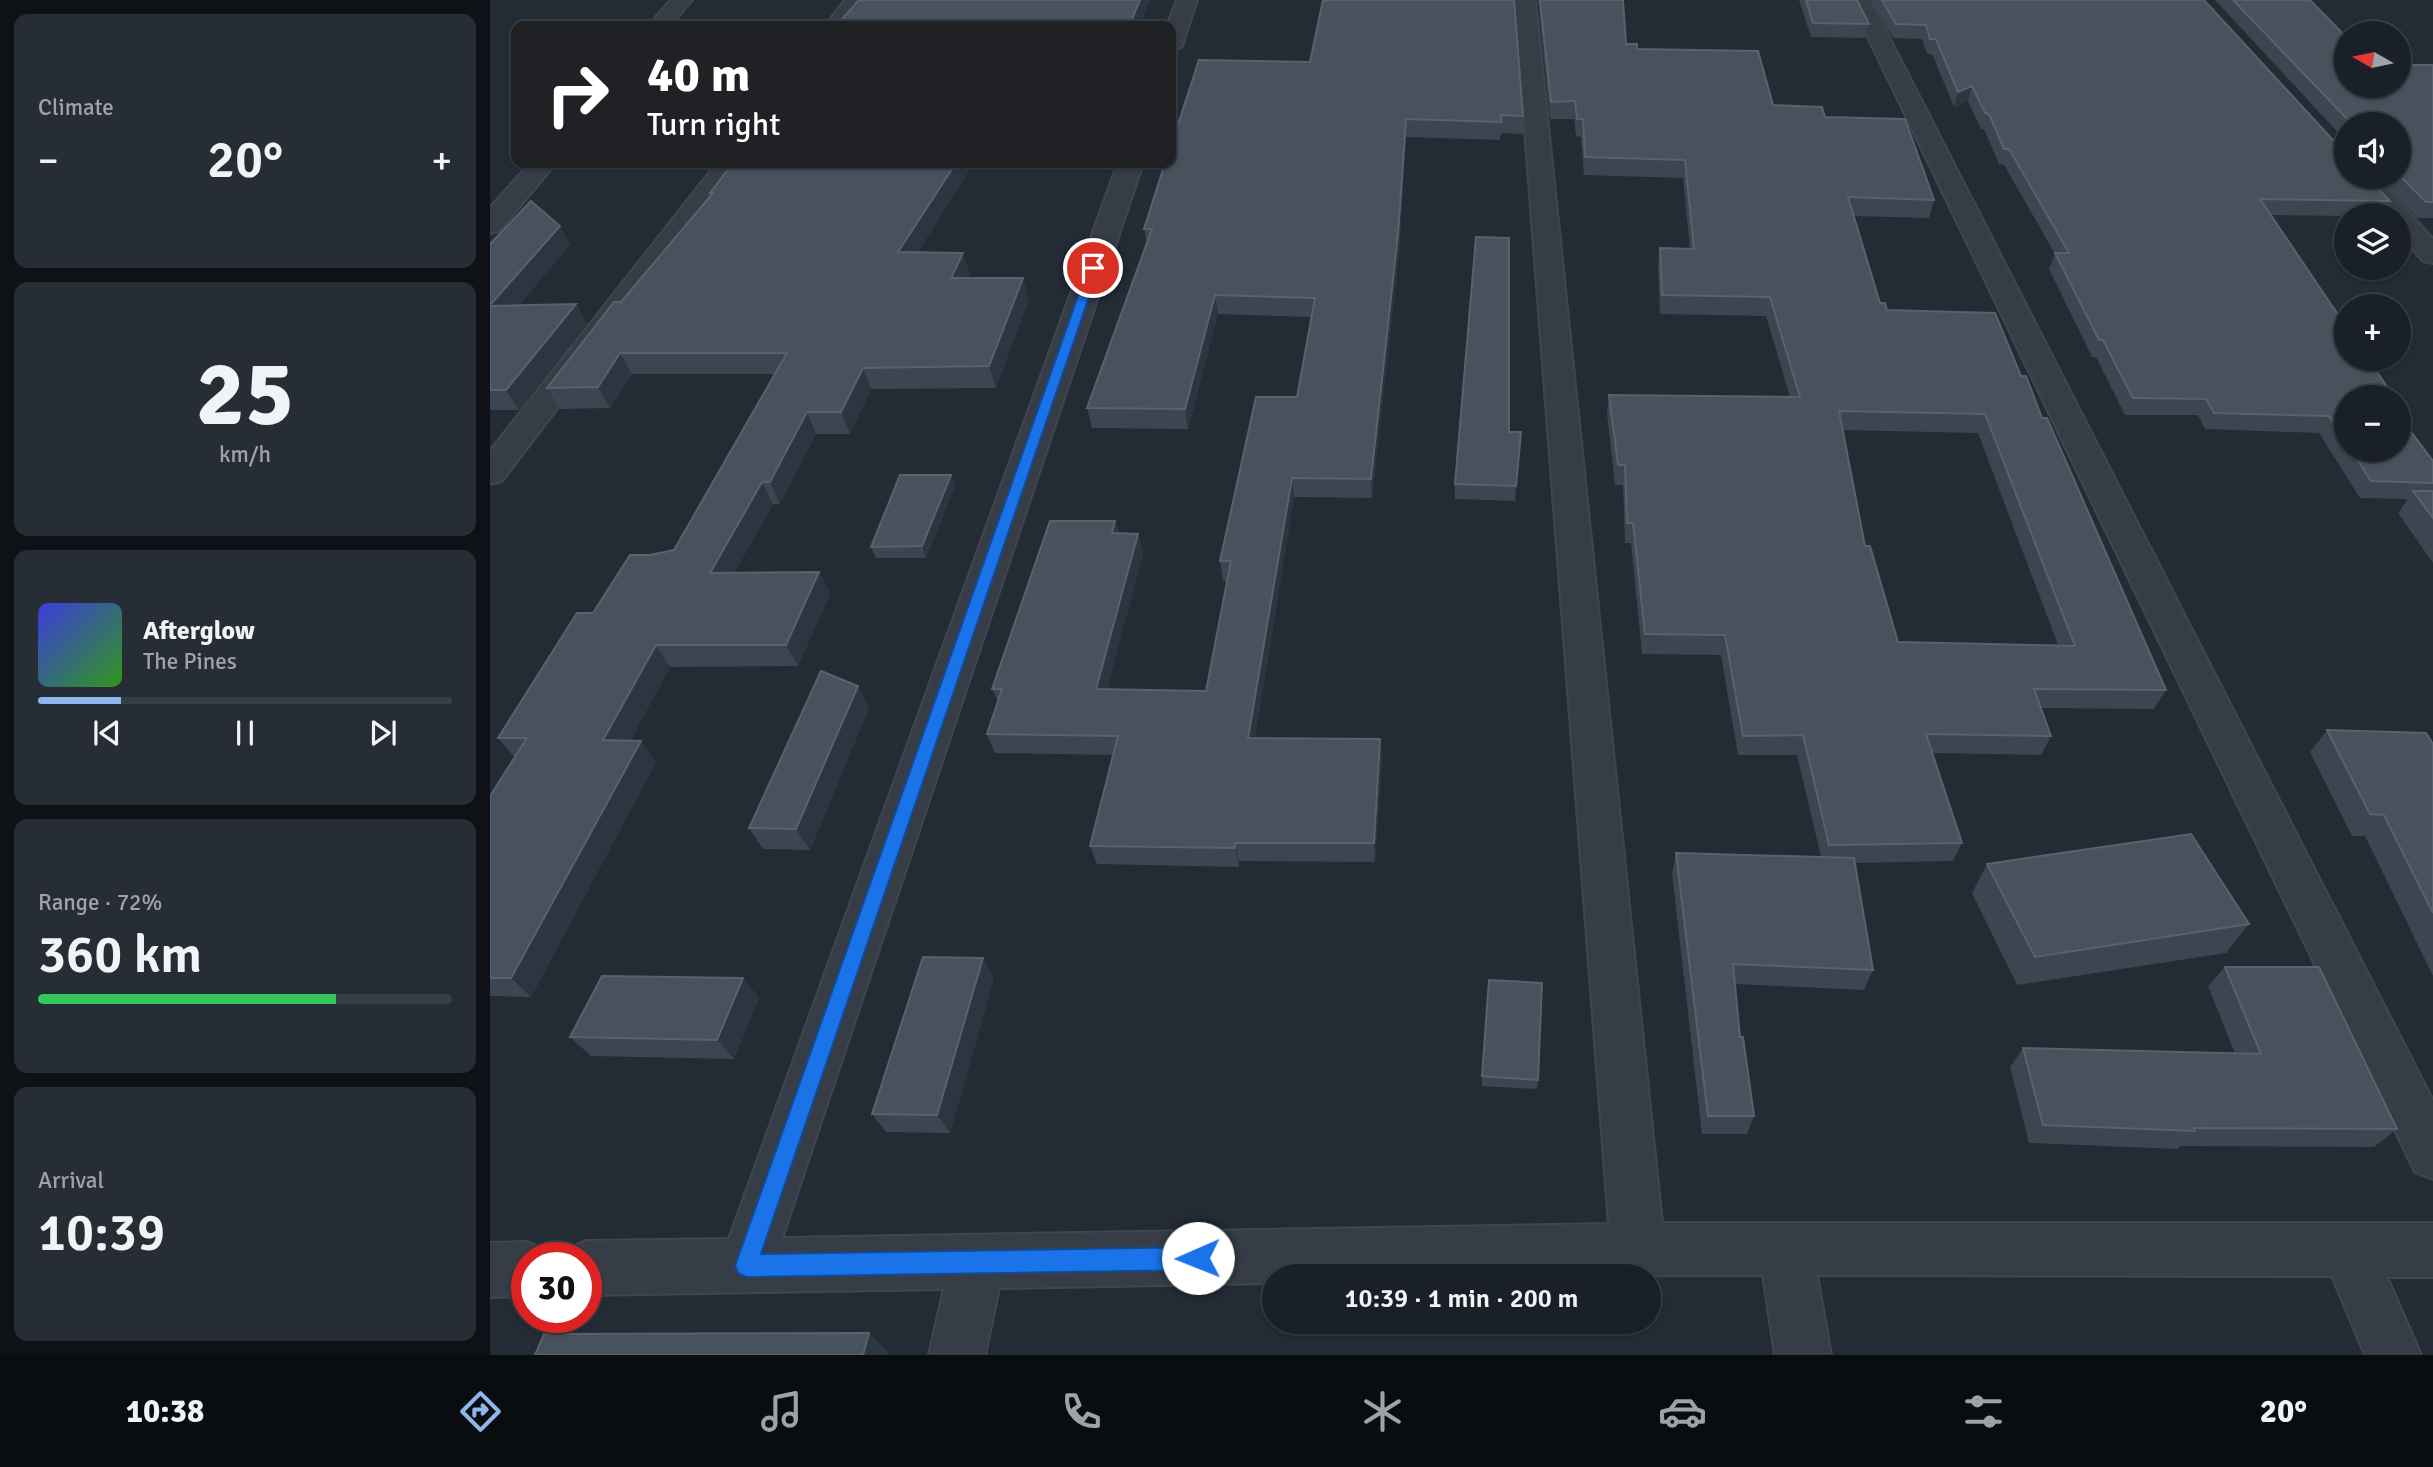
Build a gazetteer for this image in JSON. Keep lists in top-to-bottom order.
{
  "north": "left",
  "page": {
    "tile": [
      "Climate",
      ["25", "km/h"],
      ["Range · 72%", "360 km"],
      ["Arrival", "10:39"]
    ],
    "map_buttons": ["+", "−"],
    "turn": ["40 m", "Turn right"],
    "heat": ["−", "20°", "+"],
    "song": ["Afterglow", "The Pines"],
    "limit": "30",
    "trip": "10:39 · 1 min · 200 m",
    "tabs": ["10:38", "20°"]
  }
}
